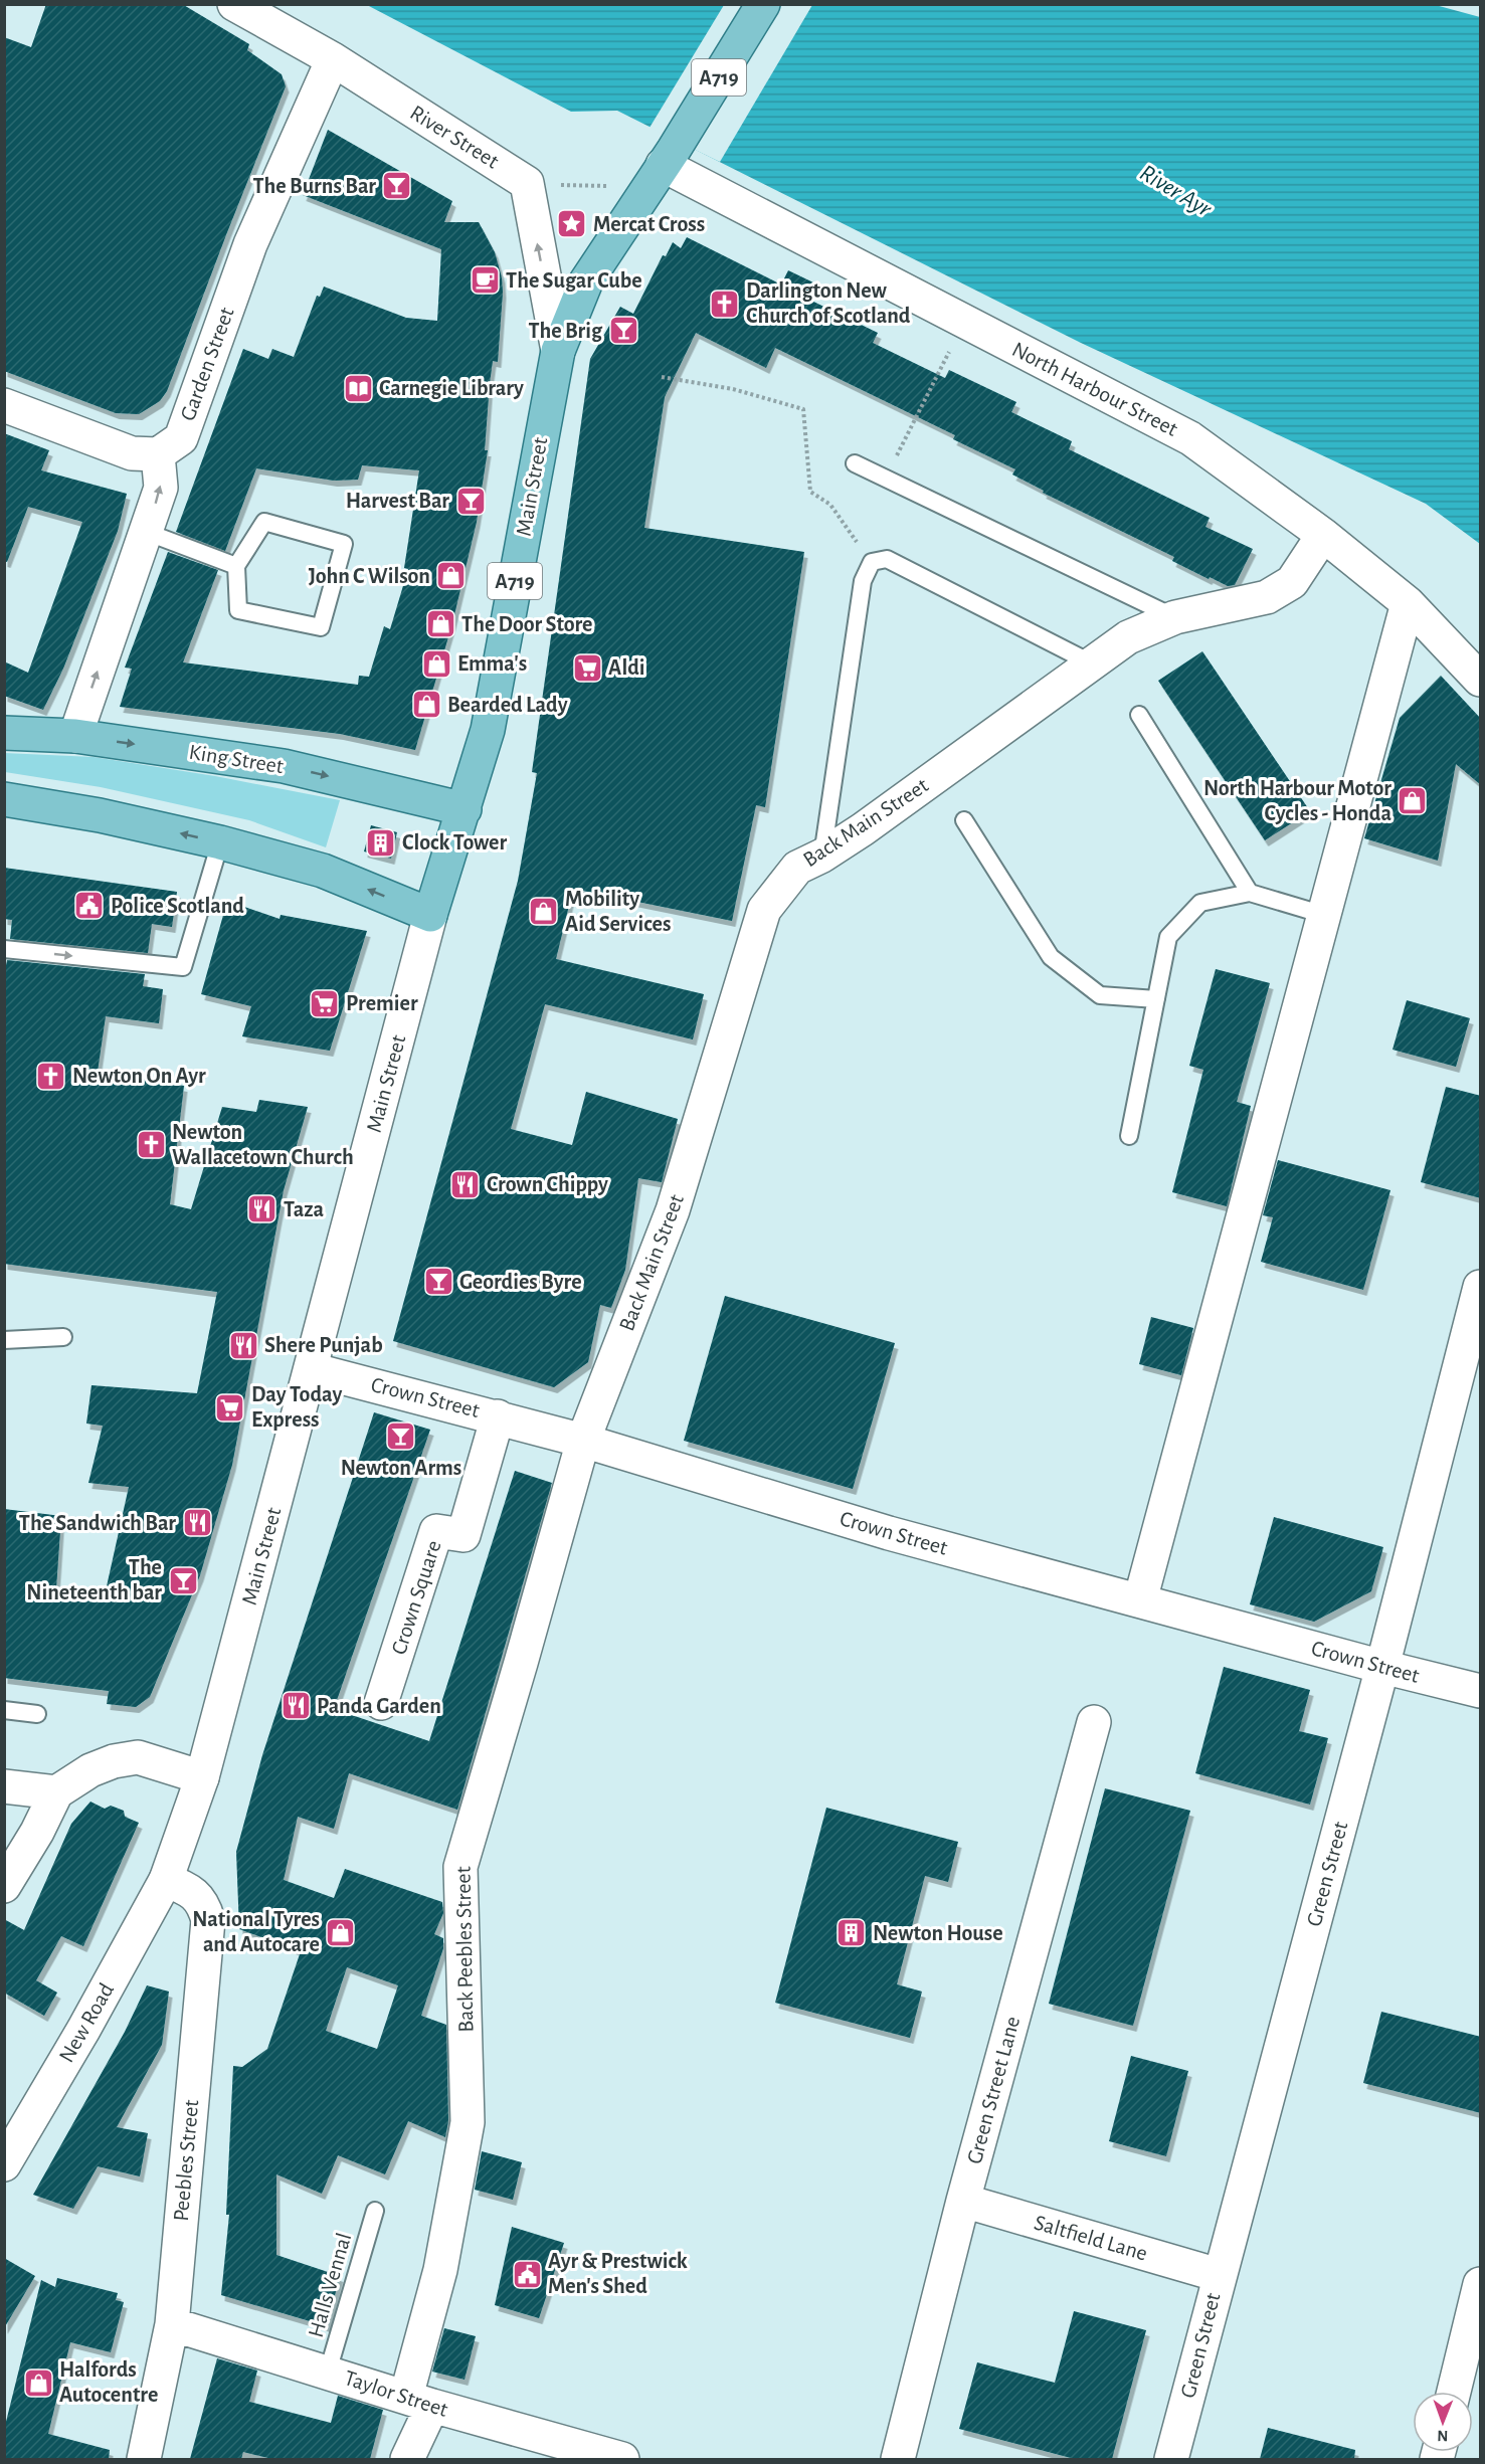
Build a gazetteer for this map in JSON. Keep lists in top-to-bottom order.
{
  "streets": {
    "main road": ["A719", "Main Street", "King Street"],
    "street": [
      "River Street",
      "Garden Street",
      "North Harbour Street",
      "Back Main Street",
      "Crown Street",
      "Crown Square",
      "Green Street",
      "Back Peebles Street",
      "New Road",
      "Green Street Lane",
      "Peebles Street",
      "Saltfield Lane",
      "Taylor Street"
    ],
    "lane": ["Halls Vennal"]
  },
  "crossings": [
    ["A719", "North Harbour Street"],
    ["A719", "Main Street"],
    ["River Street", "Garden Street"],
    ["North Harbour Street", "Back Main Street"],
    ["Main Street", "King Street"],
    ["Main Street", "Crown Street"],
    ["Main Street", "New Road"],
    ["Main Street", "Peebles Street"],
    ["Back Main Street", "Crown Street"],
    ["Back Main Street", "Back Peebles Street"],
    ["Crown Street", "Crown Square"],
    ["Crown Street", "Green Street"],
    ["Crown Street", "Back Peebles Street"],
    ["Green Street", "Saltfield Lane"],
    ["Back Peebles Street", "Taylor Street"],
    ["New Road", "Peebles Street"],
    ["Green Street Lane", "Saltfield Lane"],
    ["Peebles Street", "Taylor Street"],
    ["Halls Vennal", "Taylor Street"]
  ],
  "water": ["River Ayr"],
  "places": {
    "bar": [
      "The Burns Bar",
      "The Brig",
      "Harvest Bar",
      "Geordies Byre",
      "Newton Arms",
      "The Nineteenth bar"
    ],
    "place": ["Mercat Cross"],
    "cafe": ["The Sugar Cube"],
    "church": ["Darlington New Church of Scotland", "Newton On Ayr", "Newton Wallacetown Church"],
    "library": ["Carnegie Library"],
    "shop": [
      "John C Wilson",
      "The Door Store",
      "Emma's",
      "Bearded Lady",
      "North Harbour Motor Cycles - Honda",
      "Mobility Aid Services",
      "National Tyres and Autocare",
      "Halfords Autocentre"
    ],
    "supermarket": ["Aldi", "Premier", "Day Today Express"],
    "building": ["Clock Tower", "Newton House"],
    "public building": ["Police Scotland", "Ayr & Prestwick Men's Shed"],
    "restaurant": [
      "Crown Chippy",
      "Taza",
      "Shere Punjab",
      "The Sandwich Bar",
      "Panda Garden"
    ]
  },
  "north": "bottom"
}
